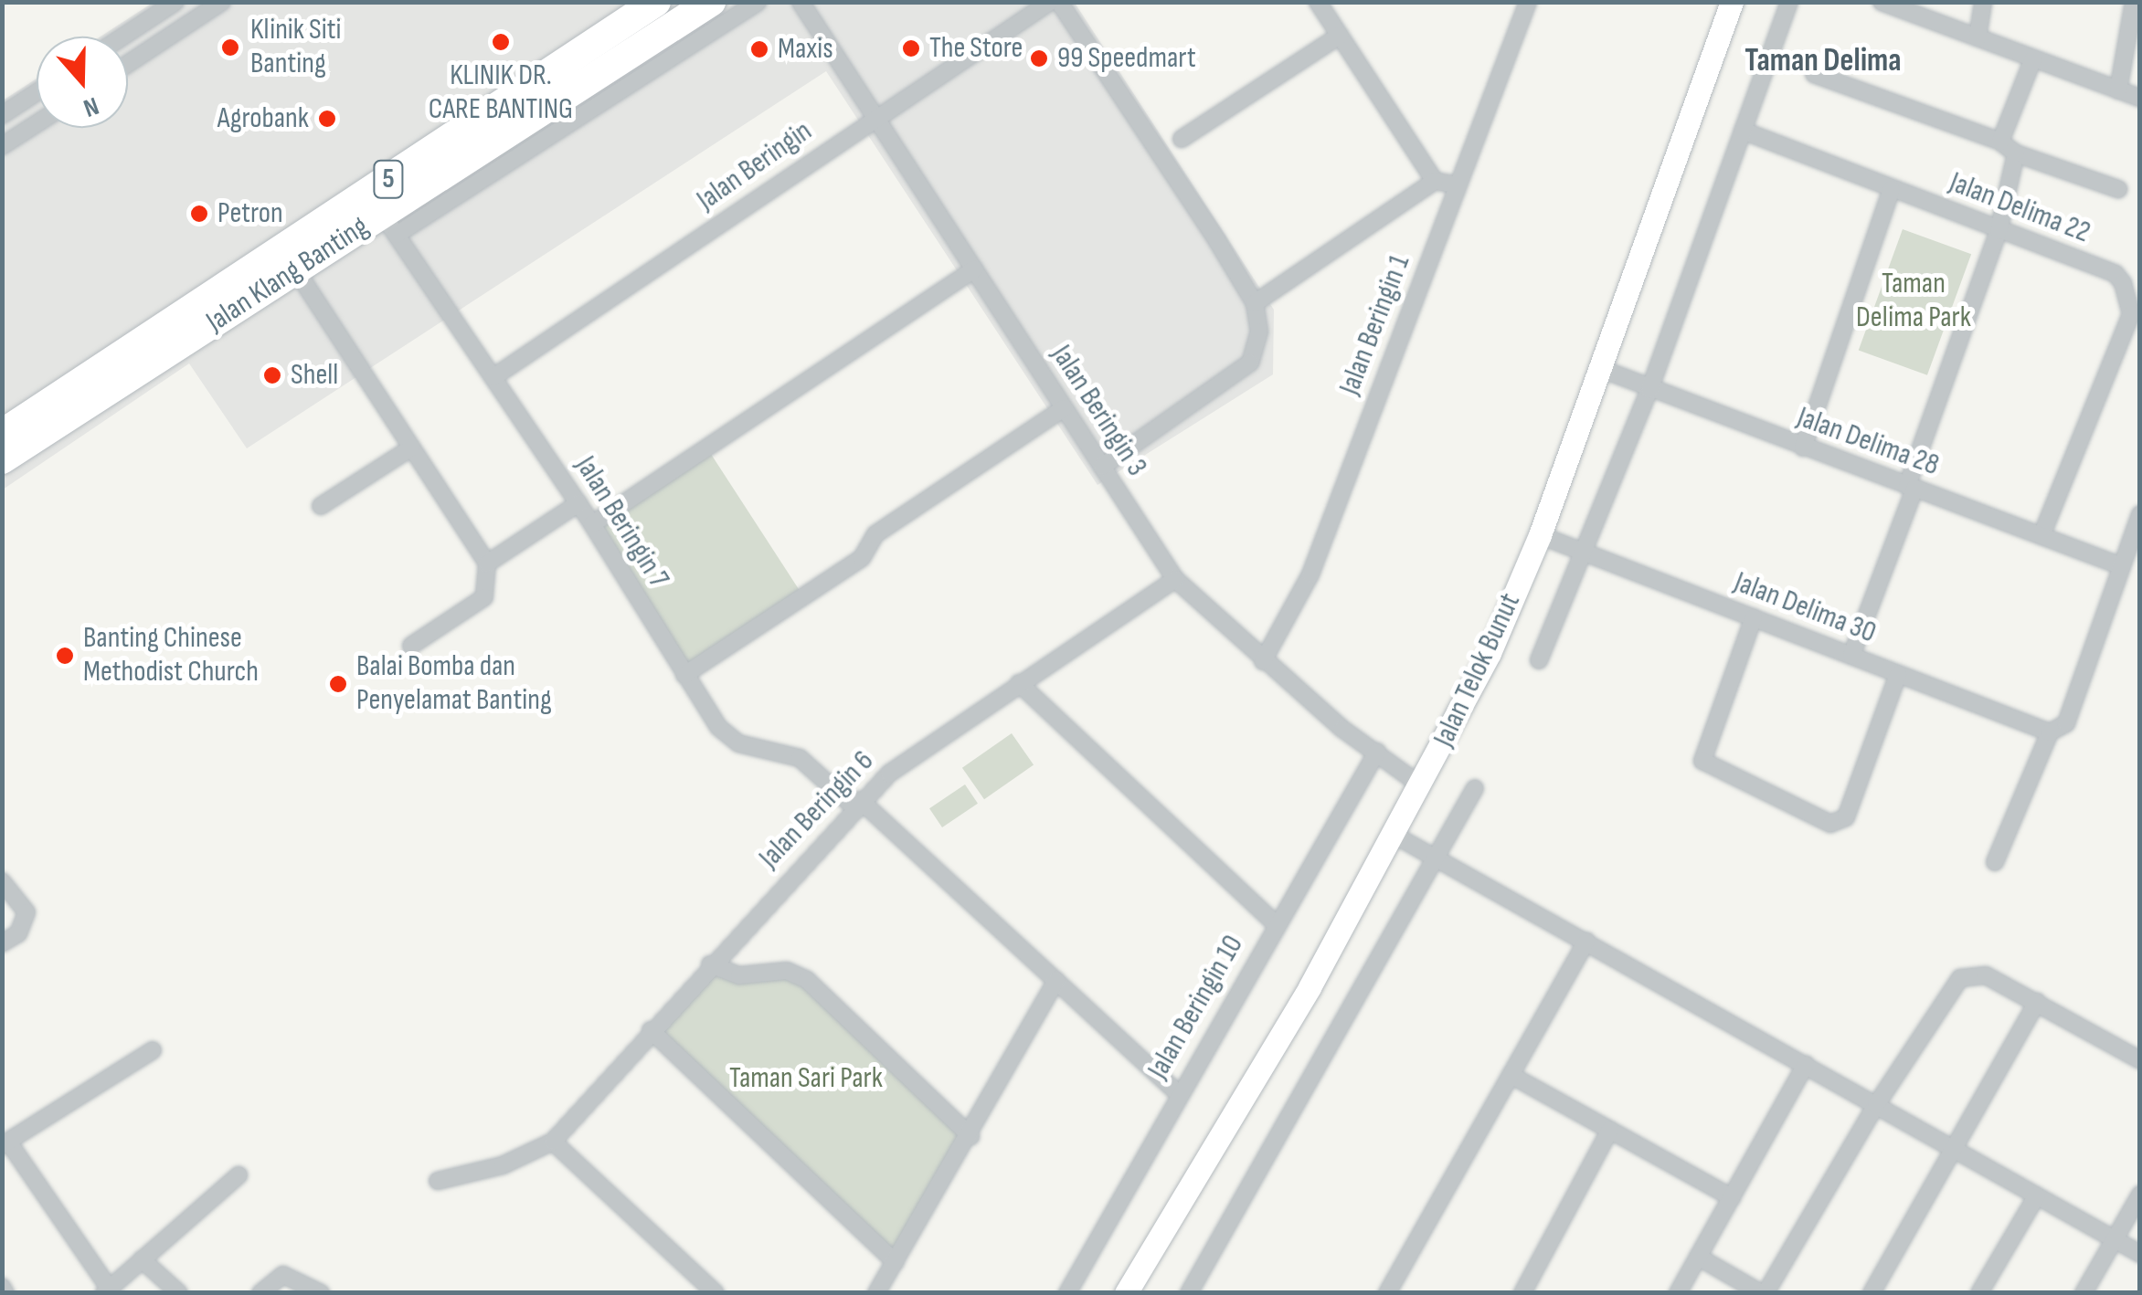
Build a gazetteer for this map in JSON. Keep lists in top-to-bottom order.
{
  "streets": {
    "highway": ["5", "Jalan Klang Banting"],
    "street": [
      "Jalan Beringin",
      "Jalan Delima 22",
      "Jalan Beringin 1",
      "Jalan Beringin 3",
      "Jalan Delima 28",
      "Jalan Beringin 7",
      "Jalan Delima 30",
      "Jalan Telok Bunut",
      "Jalan Beringin 6",
      "Jalan Beringin 10"
    ]
  },
  "crossings": [
    ["Jalan Beringin", "Jalan Beringin 3"],
    ["Jalan Beringin", "Jalan Beringin 7"],
    ["Jalan Delima 22", "Jalan Delima 28"],
    ["Jalan Klang Banting", "Jalan Beringin 7"],
    ["Jalan Beringin 1", "Jalan Beringin 3"],
    ["Jalan Beringin 3", "Jalan Telok Bunut"],
    ["Jalan Beringin 3", "Jalan Beringin 6"],
    ["Jalan Beringin 3", "Jalan Beringin 10"],
    ["Jalan Delima 28", "Jalan Telok Bunut"],
    ["Jalan Beringin 7", "Jalan Beringin 6"],
    ["Jalan Beringin 7", "Jalan Beringin 10"],
    ["Jalan Delima 30", "Jalan Telok Bunut"]
  ],
  "districts": ["Taman Delima"],
  "parks": ["Taman Delima Park", "Taman Sari Park"],
  "places": [
    "KLINIK DR. CARE BANTING",
    "Klinik Siti Banting",
    "The Store",
    "Maxis",
    "99 Speedmart",
    "Agrobank",
    "Petron",
    "Shell",
    "Banting Chinese Methodist Church",
    "Balai Bomba dan Penyelamat Banting"
  ],
  "north": "bottom"
}
